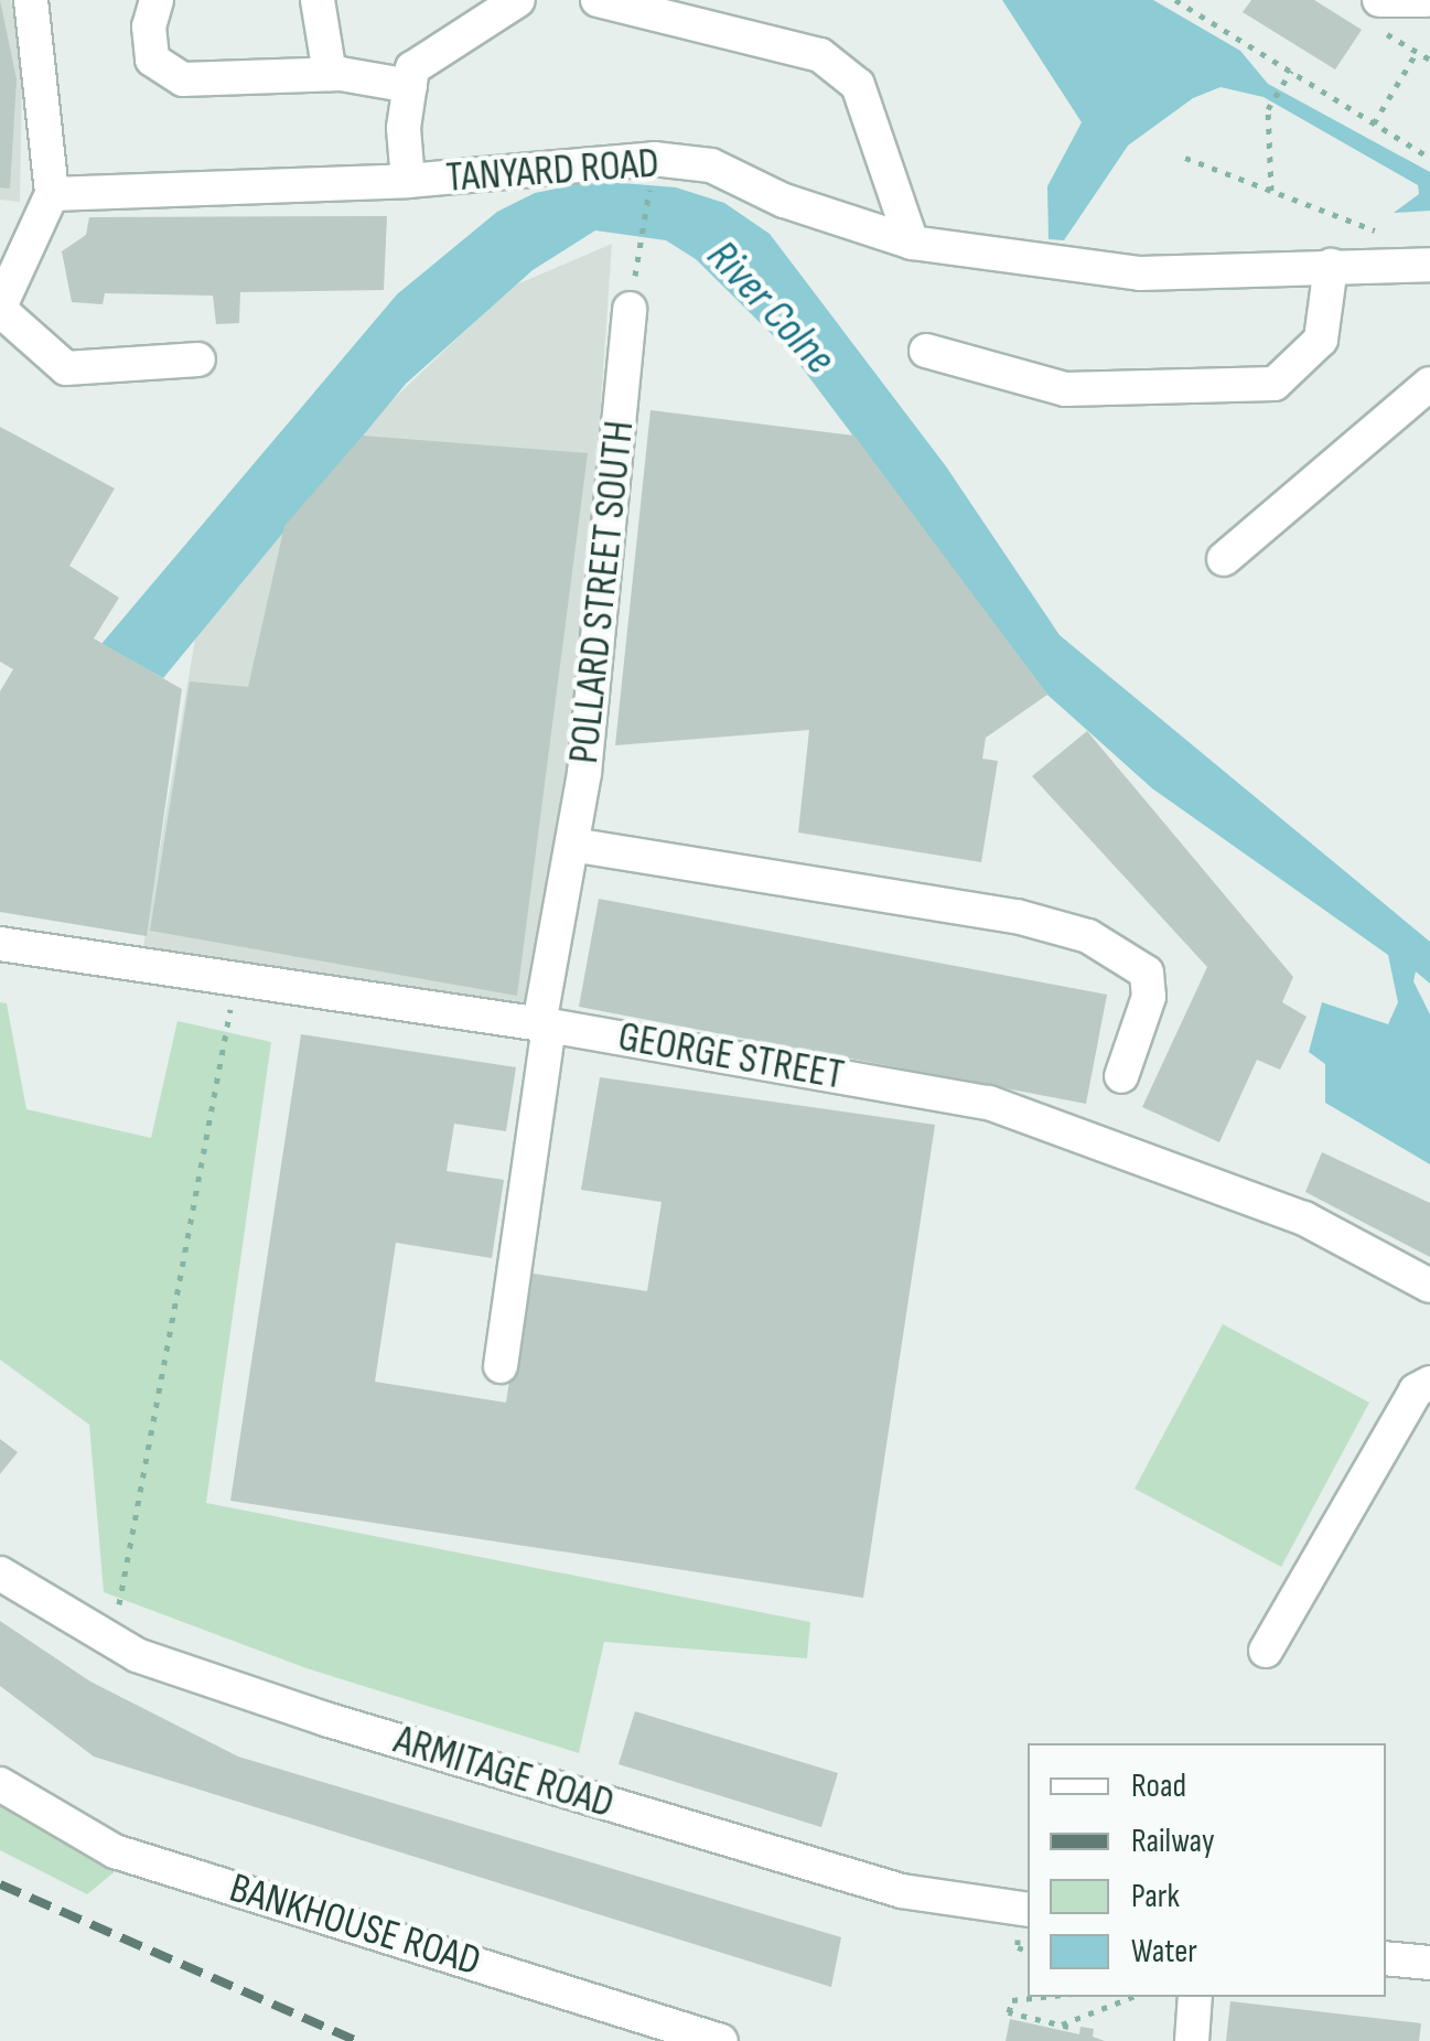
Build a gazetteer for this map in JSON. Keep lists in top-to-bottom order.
{
  "streets": {
    "street": [
      "TANYARD ROAD",
      "POLLARD STREET SOUTH",
      "GEORGE STREET",
      "ARMITAGE ROAD",
      "BANKHOUSE ROAD"
    ]
  },
  "crossings": [
    ["POLLARD STREET SOUTH", "GEORGE STREET"]
  ],
  "water": ["River Colne"],
  "legend": [
    "Road",
    "Railway",
    "Park",
    "Water"
  ]
}
